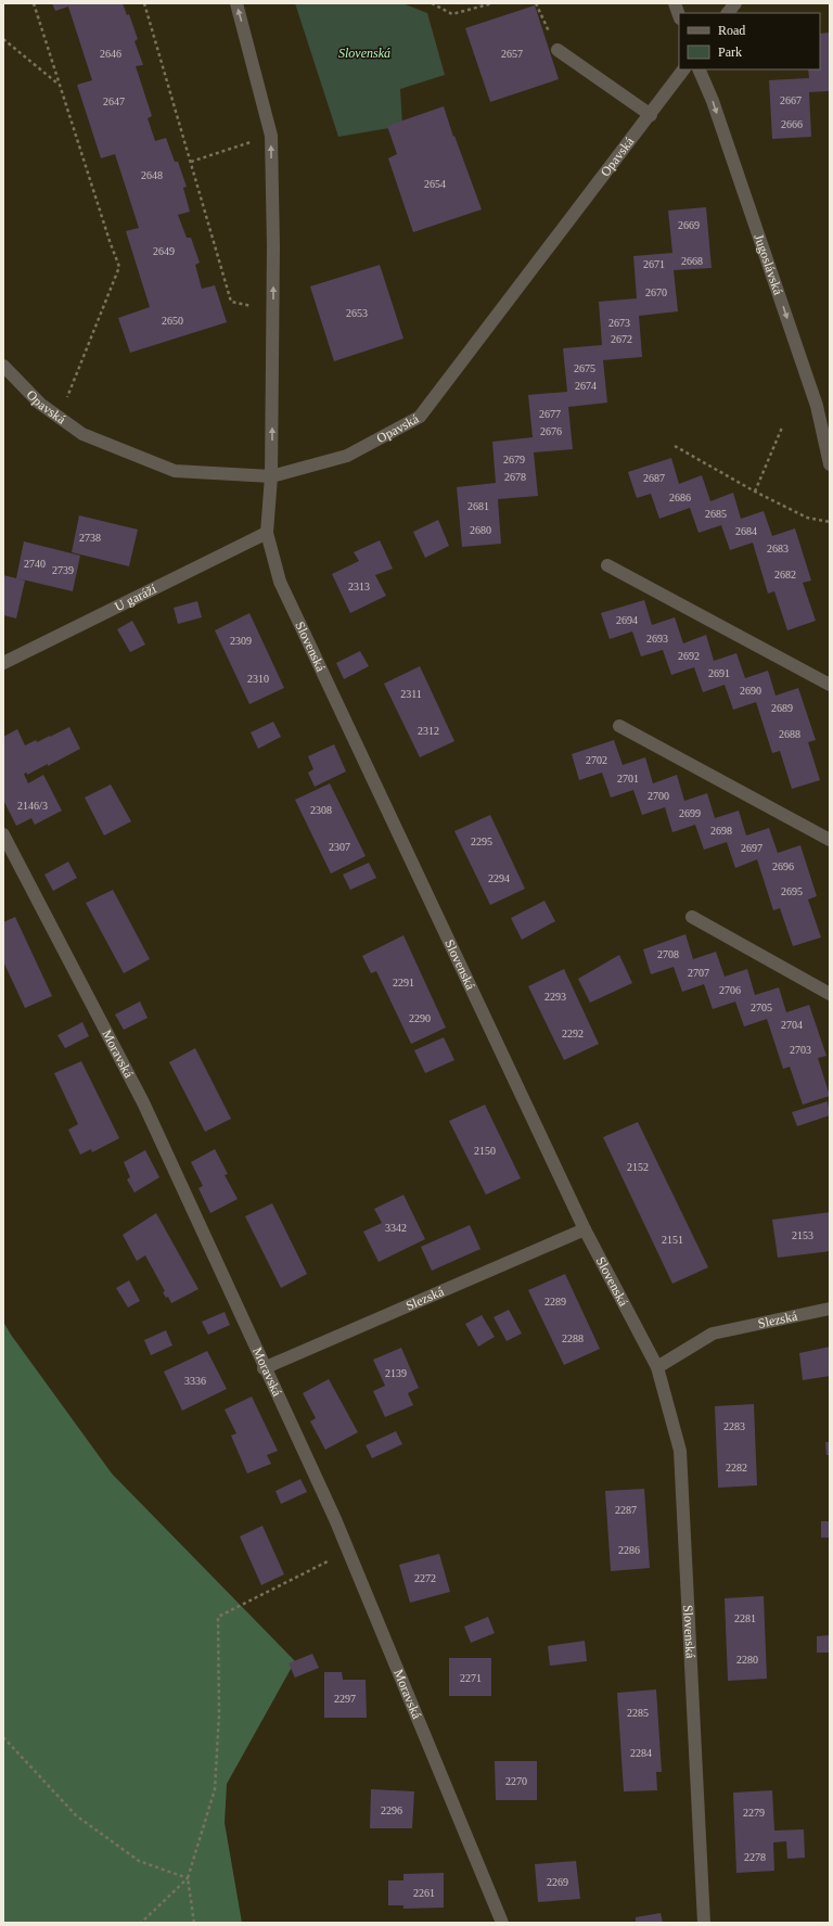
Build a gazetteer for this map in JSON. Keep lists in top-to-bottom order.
{
  "streets": {
    "street": [
      "Opavská",
      "Jugoslávská",
      "U garáží",
      "Slovenská",
      "Moravská",
      "Slezská"
    ]
  },
  "crossings": [
    ["Opavská", "Slovenská"],
    ["U garáží", "Slovenská"],
    ["Slovenská", "Slezská"],
    ["Moravská", "Slezská"]
  ],
  "one_way": ["Jugoslávská"],
  "parks": ["Slovenská"],
  "house_numbers": [
    "2646",
    "2657",
    "2667",
    "2647",
    "2666",
    "2648",
    "2654",
    "2669",
    "2649",
    "2668",
    "2671",
    "2670",
    "2653",
    "2650",
    "2673",
    "2672",
    "2675",
    "2674",
    "2677",
    "2676",
    "2679",
    "2678",
    "2687",
    "2686",
    "2681",
    "2685",
    "2680",
    "2684",
    "2738",
    "2683",
    "2740",
    "2739",
    "2682",
    "2313",
    "2694",
    "2693",
    "2309",
    "2692",
    "2691",
    "2310",
    "2690",
    "2311",
    "2689",
    "2312",
    "2688",
    "2702",
    "2701",
    "2700",
    "2146/3",
    "2308",
    "2699",
    "2698",
    "2295",
    "2307",
    "2697",
    "2696",
    "2294",
    "2695",
    "2708",
    "2707",
    "2291",
    "2706",
    "2293",
    "2705",
    "2290",
    "2704",
    "2292",
    "2703",
    "2150",
    "2152",
    "3342",
    "2153",
    "2151",
    "2289",
    "2288",
    "2139",
    "3336",
    "2283",
    "2282",
    "2287",
    "2286",
    "2272",
    "2281",
    "2280",
    "2271",
    "2297",
    "2285",
    "2284",
    "2270",
    "2296",
    "2279",
    "2278",
    "2269",
    "2261"
  ],
  "legend": ["Road", "Park"]
}
